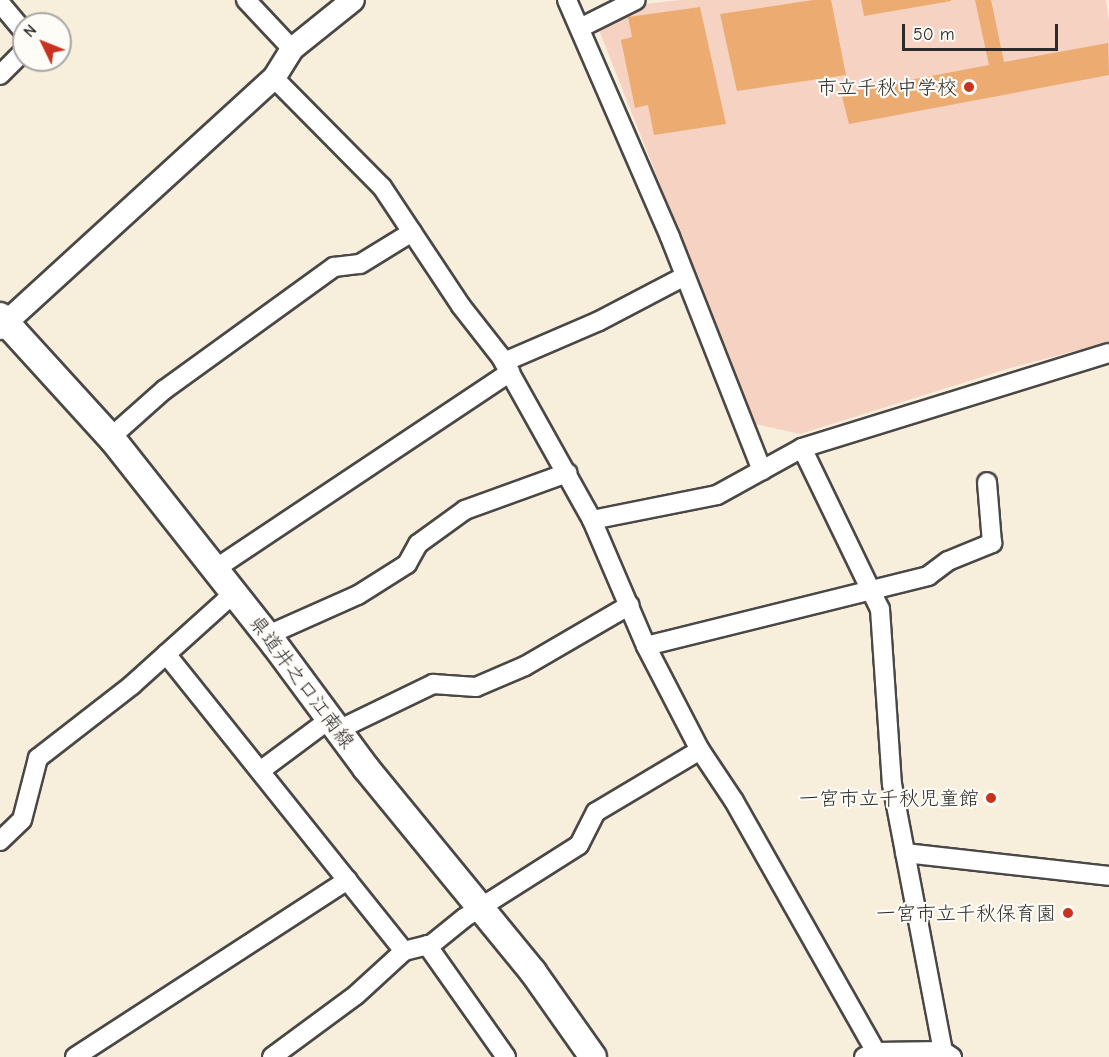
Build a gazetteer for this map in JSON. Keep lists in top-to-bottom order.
{
  "streets": {
    "main road": ["県道井之口江南線"]
  },
  "places": ["市立千秋中学校", "一宮市立千秋児童館", "一宮市立千秋保育園"],
  "scale_bar": "50 m",
  "north": "top left"
}
